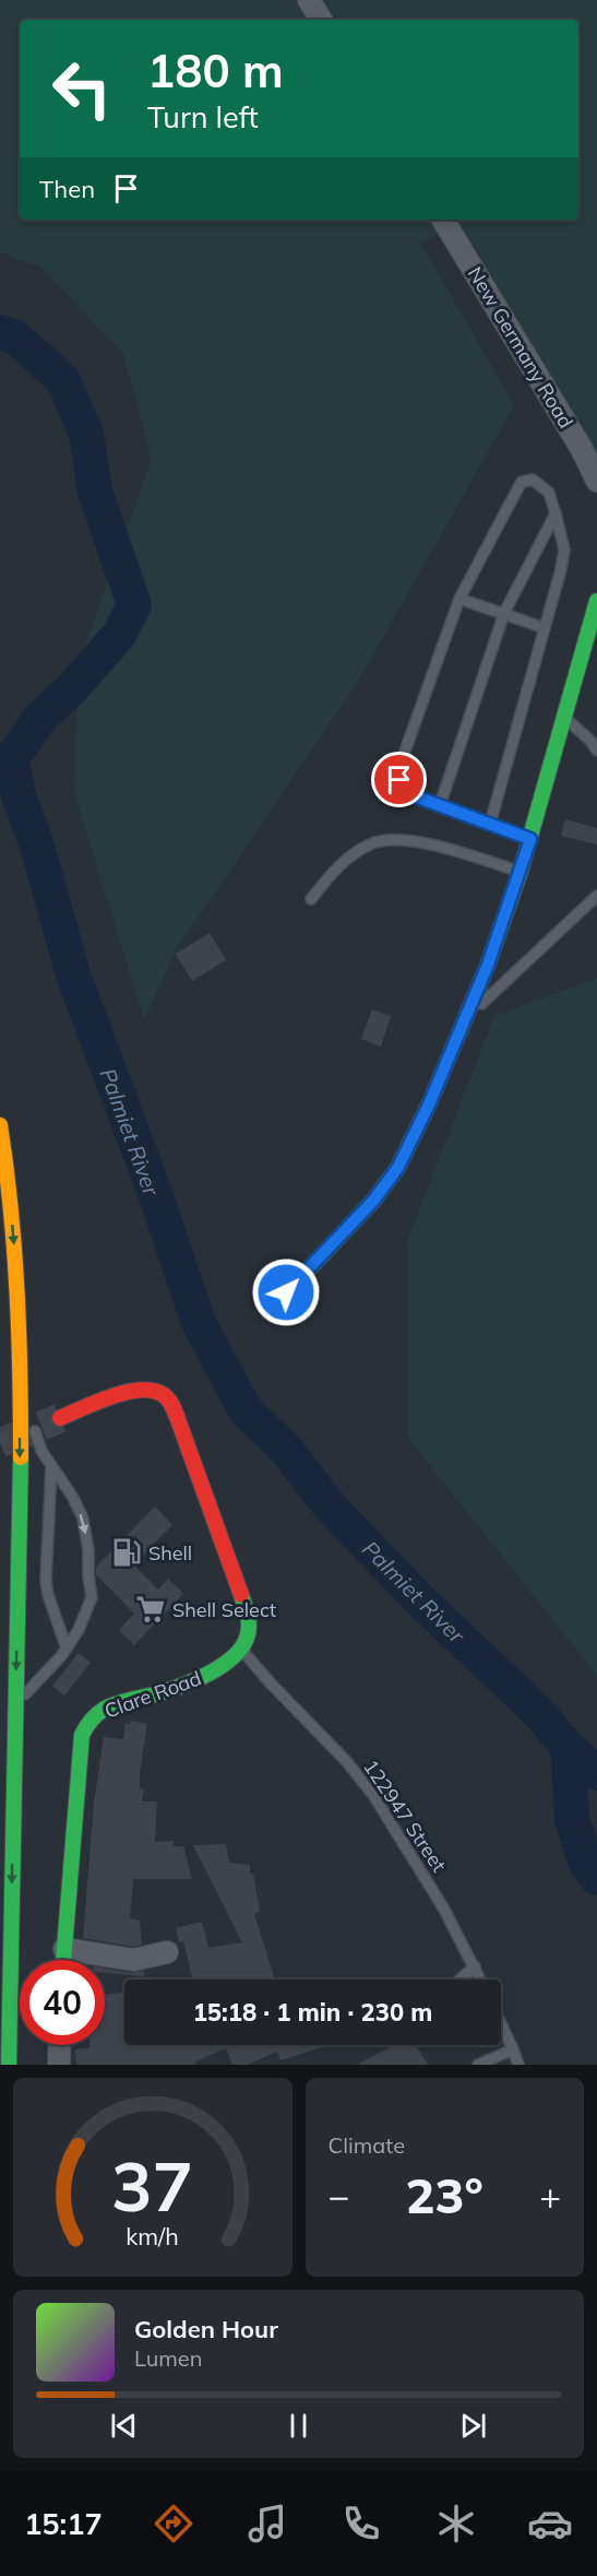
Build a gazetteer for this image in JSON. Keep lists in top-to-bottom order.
{
  "streets": {
    "main road": ["Clare Road"],
    "street": ["New Germany Road"],
    "lane": ["122947 Street"]
  },
  "crossings": [
    ["Clare Road", "122947 Street"]
  ],
  "water": ["Palmiet River"],
  "places": {
    "fuel station": ["Shell"],
    "supermarket": ["Shell Select"]
  },
  "page": {
    "turn": ["180 m", "Turn left"],
    "then": "Then",
    "limit": "40",
    "trip": "15:18 · 1 min · 230 m",
    "tile": "Climate",
    "heat": ["−", "23°", "+"],
    "song": ["Golden Hour", "Lumen"],
    "tabs": "15:17",
    "gauge": ["37", "km/h"]
  }
}
